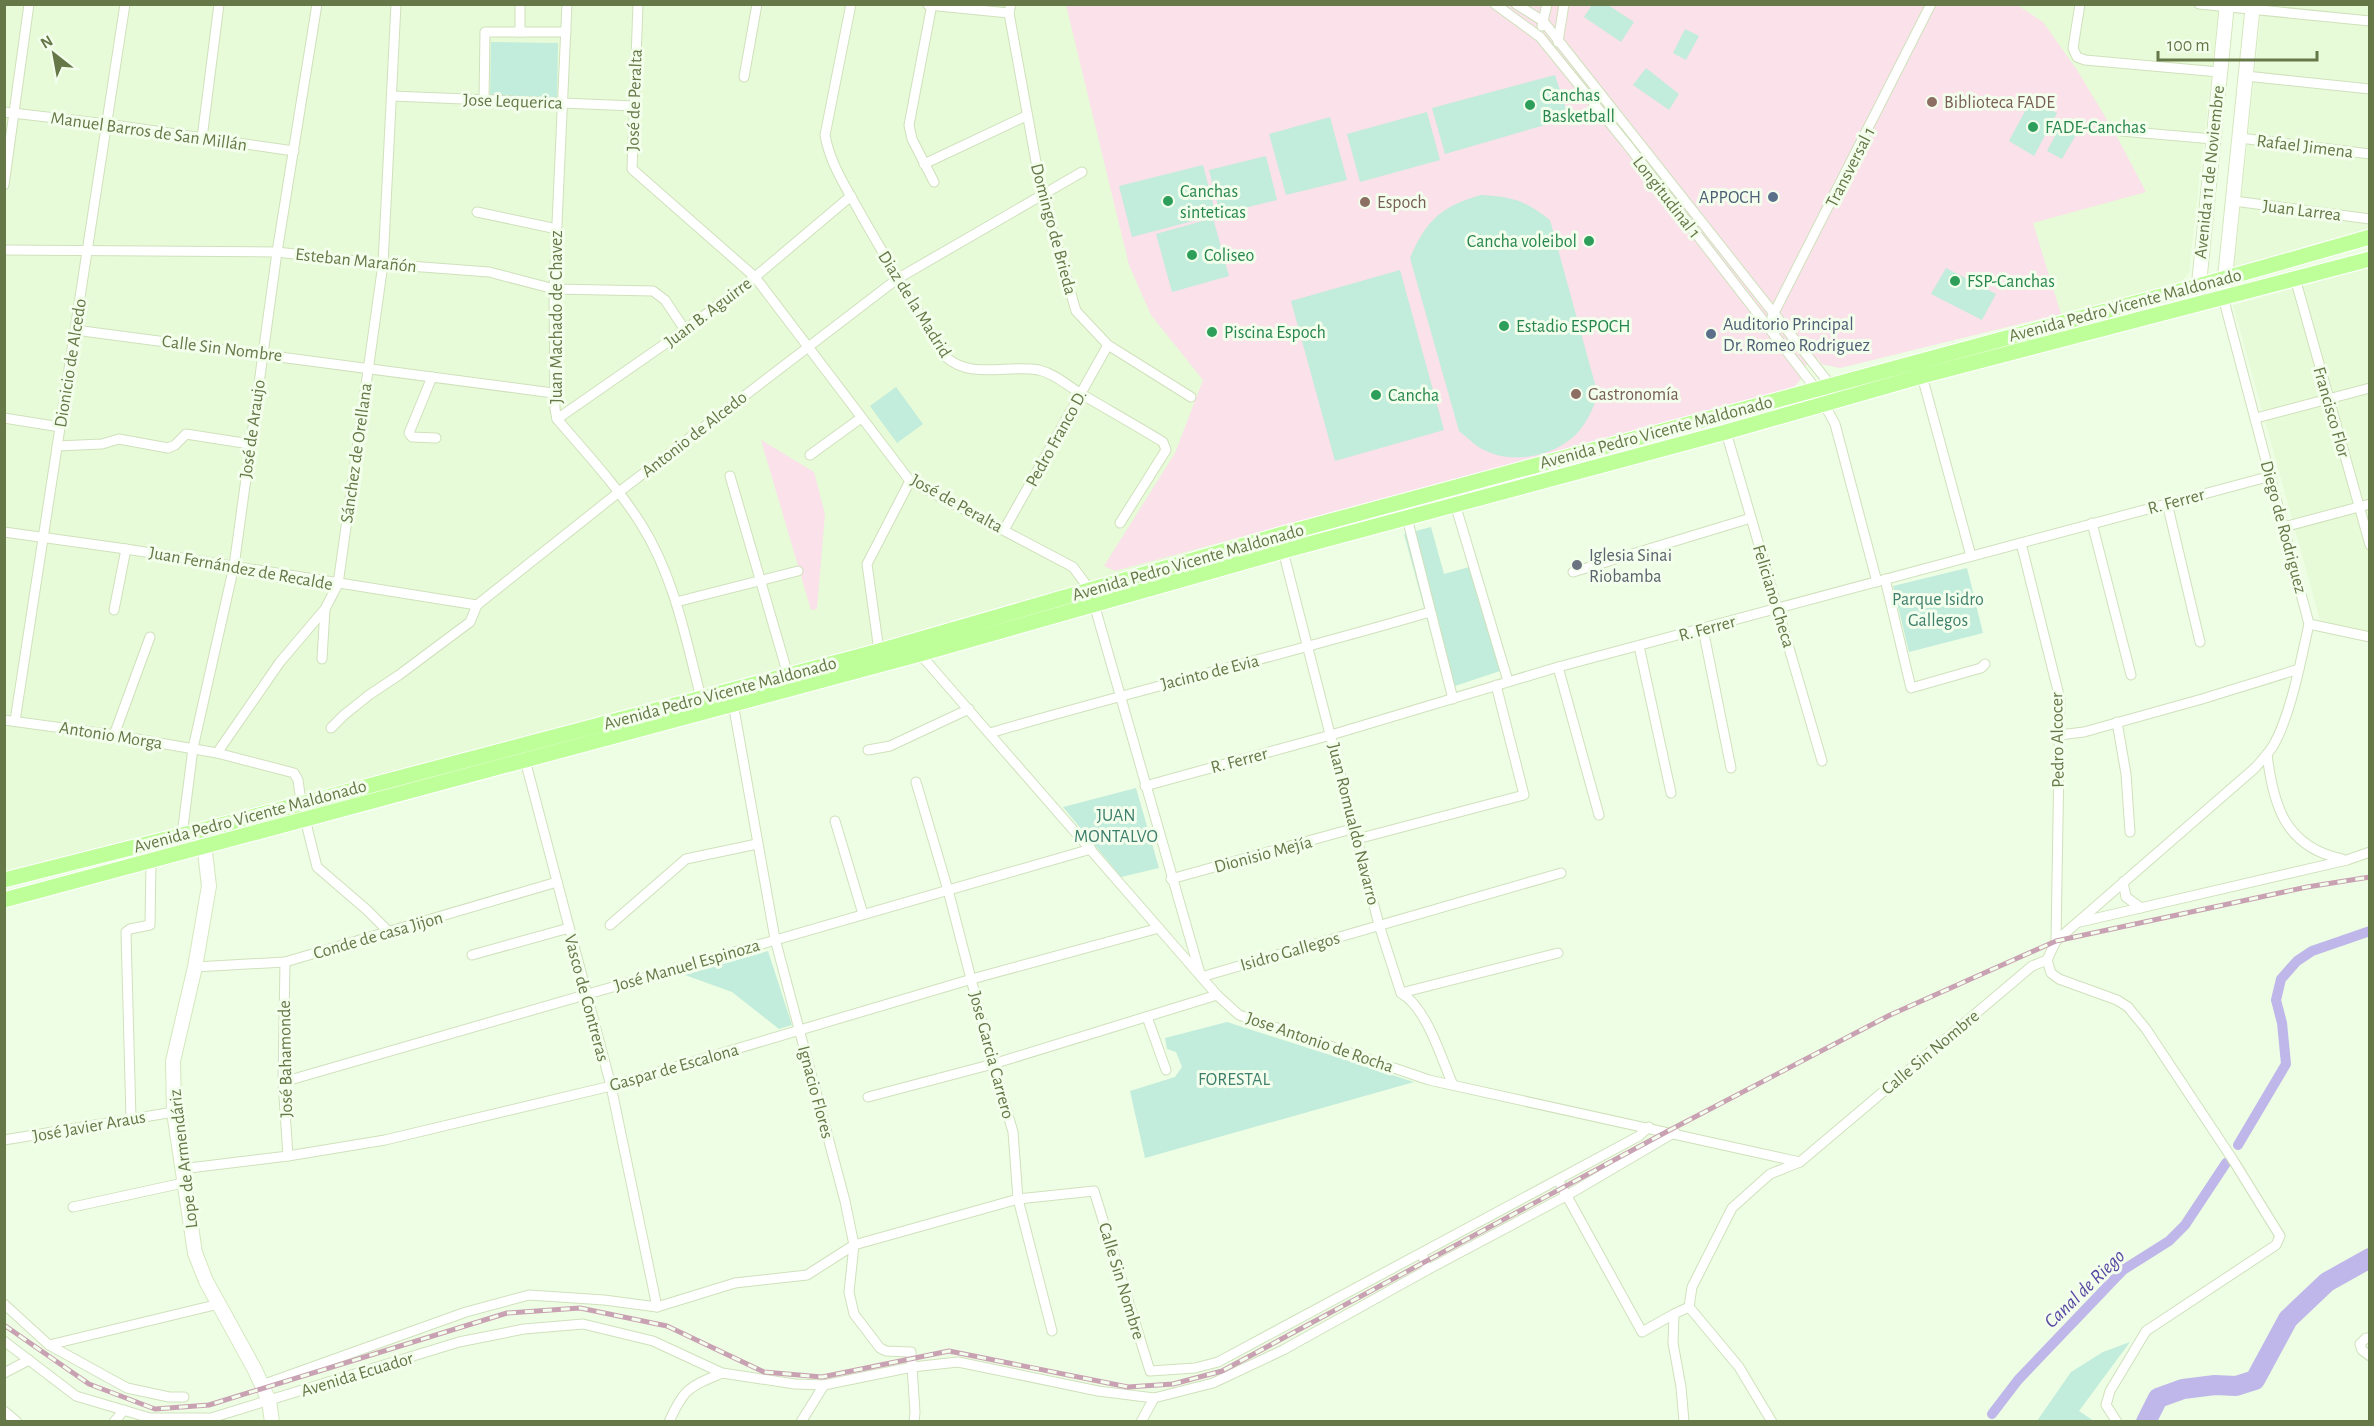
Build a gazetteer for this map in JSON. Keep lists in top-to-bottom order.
{
  "streets": {
    "main road": ["Avenida Pedro Vicente Maldonado"],
    "street": [
      "José de Peralta",
      "Jose Lequerica",
      "Manuel Barros de San Millán",
      "Rafael Jimena",
      "Transversal 1",
      "Avenida 11 de Noviembre",
      "Longitudinal 1",
      "Juan Larrea",
      "Domingo de Brieda",
      "Esteban Marañón",
      "Diaz de la Madrid",
      "Juan B. Aguirre",
      "Juan Machado de Chavez",
      "Calle Sin Nombre",
      "Dionicio de Alcedo",
      "Francisco Flor",
      "José de Araujo",
      "Antonio de Alcedo",
      "Pedro Franco D.",
      "Sánchez de Orellana",
      "R. Ferrer",
      "Diego de Rodriguez",
      "Juan Fernández de Recalde",
      "Feliciano Checa",
      "Jacinto de Evia",
      "Antonio Morga",
      "Pedro Alcocer",
      "Juan Romualdo Navarro",
      "Dionisio Mejía",
      "Conde de casa Jijon",
      "Isidro Gallegos",
      "José Manuel Espinoza",
      "Vasco de Contreras",
      "Jose Antonio de Rocha",
      "Jose Garcia Carrero",
      "José Bahamonde",
      "Gaspar de Escalona",
      "Ignacio Flores",
      "José Javier Araus",
      "Lope de Armendáriz",
      "Avenida Ecuador"
    ]
  },
  "crossings": [
    ["José de Peralta", "Jose Lequerica"],
    ["José de Peralta", "Avenida Pedro Vicente Maldonado"],
    ["José de Peralta", "Juan B. Aguirre"],
    ["José de Peralta", "Antonio de Alcedo"],
    ["José de Peralta", "Pedro Franco D."],
    ["José de Peralta", "R. Ferrer"],
    ["José de Peralta", "Jacinto de Evia"],
    ["José de Peralta", "Dionisio Mejía"],
    ["José de Peralta", "Isidro Gallegos"],
    ["José de Peralta", "Jose Antonio de Rocha"],
    ["Jose Lequerica", "Juan Machado de Chavez"],
    ["Jose Lequerica", "Sánchez de Orellana"],
    ["Manuel Barros de San Millán", "Dionicio de Alcedo"],
    ["Manuel Barros de San Millán", "José de Araujo"],
    ["Rafael Jimena", "Avenida 11 de Noviembre"],
    ["Transversal 1", "Longitudinal 1"],
    ["Avenida 11 de Noviembre", "Juan Larrea"],
    ["Avenida 11 de Noviembre", "Avenida Pedro Vicente Maldonado"],
    ["Avenida 11 de Noviembre", "Diego de Rodriguez"],
    ["Longitudinal 1", "Avenida Pedro Vicente Maldonado"],
    ["Longitudinal 1", "R. Ferrer"],
    ["Domingo de Brieda", "Antonio de Alcedo"],
    ["Domingo de Brieda", "Pedro Franco D."],
    ["Esteban Marañón", "Juan B. Aguirre"],
    ["Esteban Marañón", "Juan Machado de Chavez"],
    ["Esteban Marañón", "Dionicio de Alcedo"],
    ["Esteban Marañón", "José de Araujo"],
    ["Esteban Marañón", "Sánchez de Orellana"],
    ["Diaz de la Madrid", "Juan B. Aguirre"],
    ["Diaz de la Madrid", "Antonio de Alcedo"],
    ["Diaz de la Madrid", "Pedro Franco D."],
    ["Avenida Pedro Vicente Maldonado", "Juan Machado de Chavez"],
    ["Avenida Pedro Vicente Maldonado", "Francisco Flor"],
    ["Avenida Pedro Vicente Maldonado", "José de Araujo"],
    ["Avenida Pedro Vicente Maldonado", "Diego de Rodriguez"],
    ["Avenida Pedro Vicente Maldonado", "Feliciano Checa"],
    ["Avenida Pedro Vicente Maldonado", "Juan Romualdo Navarro"],
    ["Avenida Pedro Vicente Maldonado", "Vasco de Contreras"],
    ["Avenida Pedro Vicente Maldonado", "Jose Antonio de Rocha"],
    ["Avenida Pedro Vicente Maldonado", "Ignacio Flores"],
    ["Avenida Pedro Vicente Maldonado", "Lope de Armendáriz"],
    ["Juan B. Aguirre", "Juan Machado de Chavez"],
    ["Juan Machado de Chavez", "Calle Sin Nombre"],
    ["Juan Machado de Chavez", "Antonio de Alcedo"],
    ["Calle Sin Nombre", "Dionicio de Alcedo"],
    ["Calle Sin Nombre", "José de Araujo"],
    ["Calle Sin Nombre", "Sánchez de Orellana"],
    ["Calle Sin Nombre", "Jose Antonio de Rocha"],
    ["Calle Sin Nombre", "Jose Garcia Carrero"],
    ["Dionicio de Alcedo", "Juan Fernández de Recalde"],
    ["Dionicio de Alcedo", "Antonio Morga"],
    ["José de Araujo", "Juan Fernández de Recalde"],
    ["José de Araujo", "Antonio Morga"],
    ["Antonio de Alcedo", "Juan Fernández de Recalde"],
    ["Sánchez de Orellana", "Juan Fernández de Recalde"],
    ["Sánchez de Orellana", "Antonio Morga"],
    ["R. Ferrer", "Diego de Rodriguez"],
    ["R. Ferrer", "Feliciano Checa"],
    ["R. Ferrer", "Pedro Alcocer"],
    ["R. Ferrer", "Juan Romualdo Navarro"],
    ["Diego de Rodriguez", "Pedro Alcocer"],
    ["Jacinto de Evia", "Juan Romualdo Navarro"],
    ["Jacinto de Evia", "Jose Antonio de Rocha"],
    ["Juan Romualdo Navarro", "Dionisio Mejía"],
    ["Juan Romualdo Navarro", "Isidro Gallegos"],
    ["Juan Romualdo Navarro", "Jose Antonio de Rocha"],
    ["Conde de casa Jijon", "Vasco de Contreras"],
    ["Conde de casa Jijon", "José Bahamonde"],
    ["Conde de casa Jijon", "Lope de Armendáriz"],
    ["Isidro Gallegos", "Jose Antonio de Rocha"],
    ["José Manuel Espinoza", "Vasco de Contreras"],
    ["José Manuel Espinoza", "Jose Antonio de Rocha"],
    ["José Manuel Espinoza", "Jose Garcia Carrero"],
    ["José Manuel Espinoza", "José Bahamonde"],
    ["José Manuel Espinoza", "Ignacio Flores"],
    ["Vasco de Contreras", "Gaspar de Escalona"],
    ["Jose Antonio de Rocha", "Gaspar de Escalona"],
    ["Jose Garcia Carrero", "Gaspar de Escalona"],
    ["José Bahamonde", "Gaspar de Escalona"],
    ["Gaspar de Escalona", "Ignacio Flores"],
    ["Gaspar de Escalona", "Lope de Armendáriz"],
    ["Ignacio Flores", "Avenida Ecuador"],
    ["José Javier Araus", "Lope de Armendáriz"],
    ["Lope de Armendáriz", "Avenida Ecuador"]
  ],
  "water": ["Canal de Riego"],
  "parks": ["Parque Isidro Gallegos", "JUAN MONTALVO", "FORESTAL"],
  "places": [
    "Biblioteca FADE",
    "Canchas Basketball",
    "FADE-Canchas",
    "APPOCH",
    "Canchas sinteticas",
    "Espoch",
    "Cancha voleibol",
    "Coliseo",
    "FSP-Canchas",
    "Estadio ESPOCH",
    "Piscina Espoch",
    "Auditorio Principal Dr. Romeo Rodriguez",
    "Gastronomía",
    "Cancha",
    "Iglesia Sinai Riobamba"
  ],
  "scale_bar": "100 m",
  "north": "top left"
}
